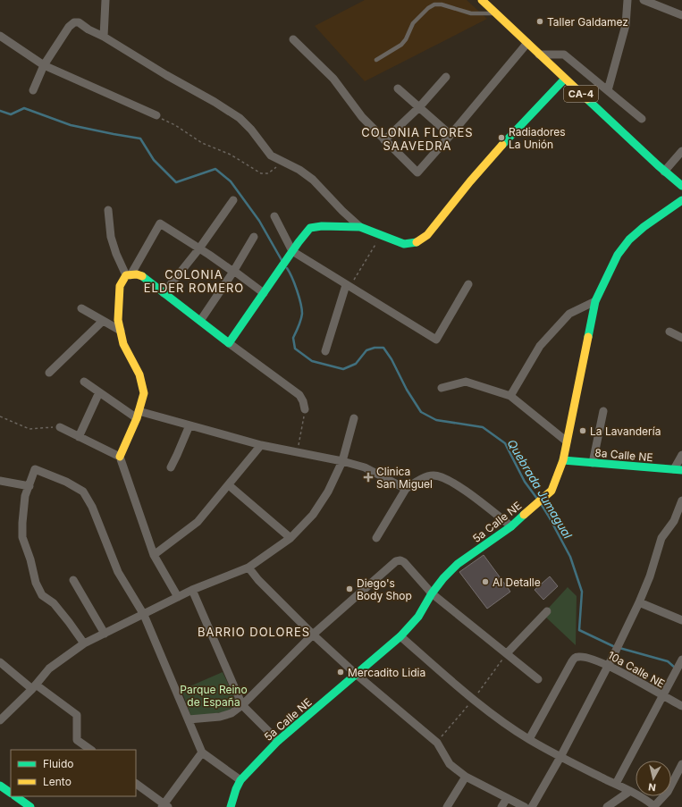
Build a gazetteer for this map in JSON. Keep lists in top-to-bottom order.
{
  "streets": {
    "street": [
      "CA-4",
      "8a Calle NE",
      "5a Calle NE",
      "10a Calle NE"
    ]
  },
  "crossings": [
    ["8a Calle NE", "5a Calle NE"]
  ],
  "districts": ["COLONIA FLORES SAAVEDRA", "COLONIA ELDER ROMERO", "BARRIO DOLORES"],
  "water": ["Quebrada Jumagual"],
  "parks": ["Parque Reino de España"],
  "places": {
    "other": [
      "Taller Galdamez",
      "Radiadores La Unión",
      "La Lavandería",
      "Al Detalle",
      "Diego's Body Shop",
      "Mercadito Lidia"
    ],
    "health": ["Clinica San Miguel"]
  },
  "legend": ["Fluido", "Lento"],
  "north": "bottom"
}
